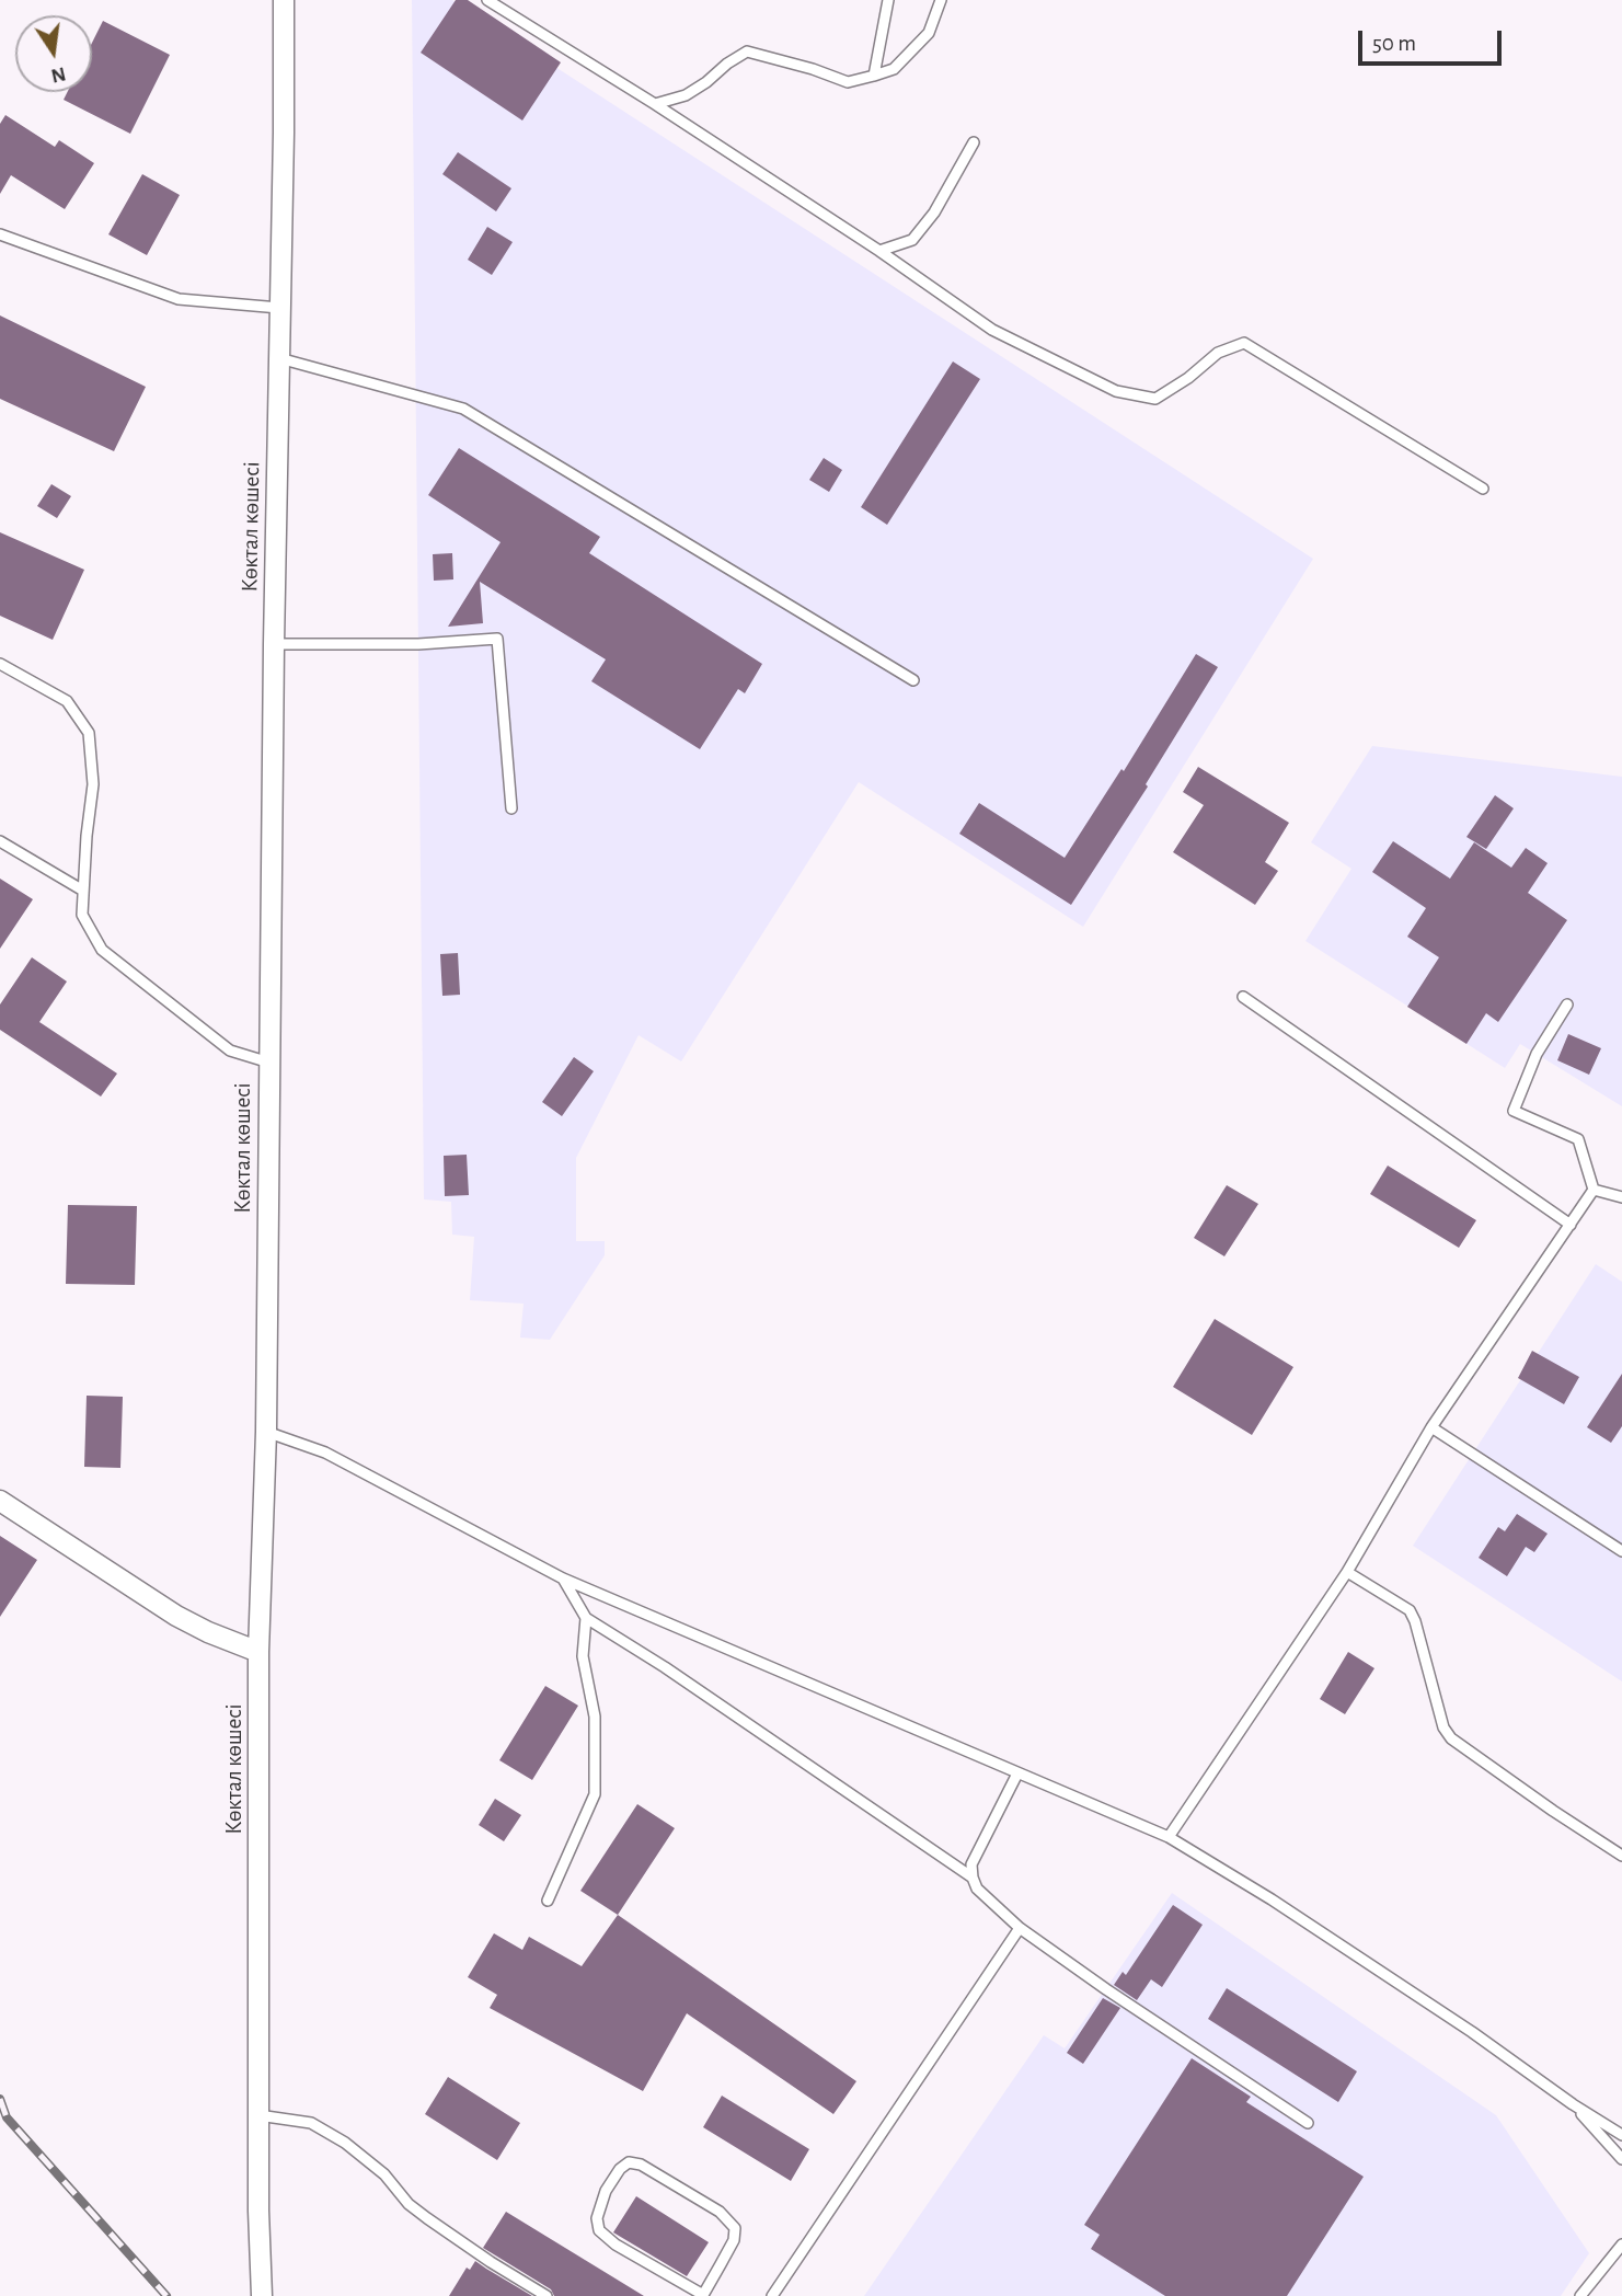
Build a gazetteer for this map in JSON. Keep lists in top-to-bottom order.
{
  "streets": {
    "street": ["Көктал көшесі"]
  },
  "scale_bar": "50 m",
  "north": "bottom"
}
